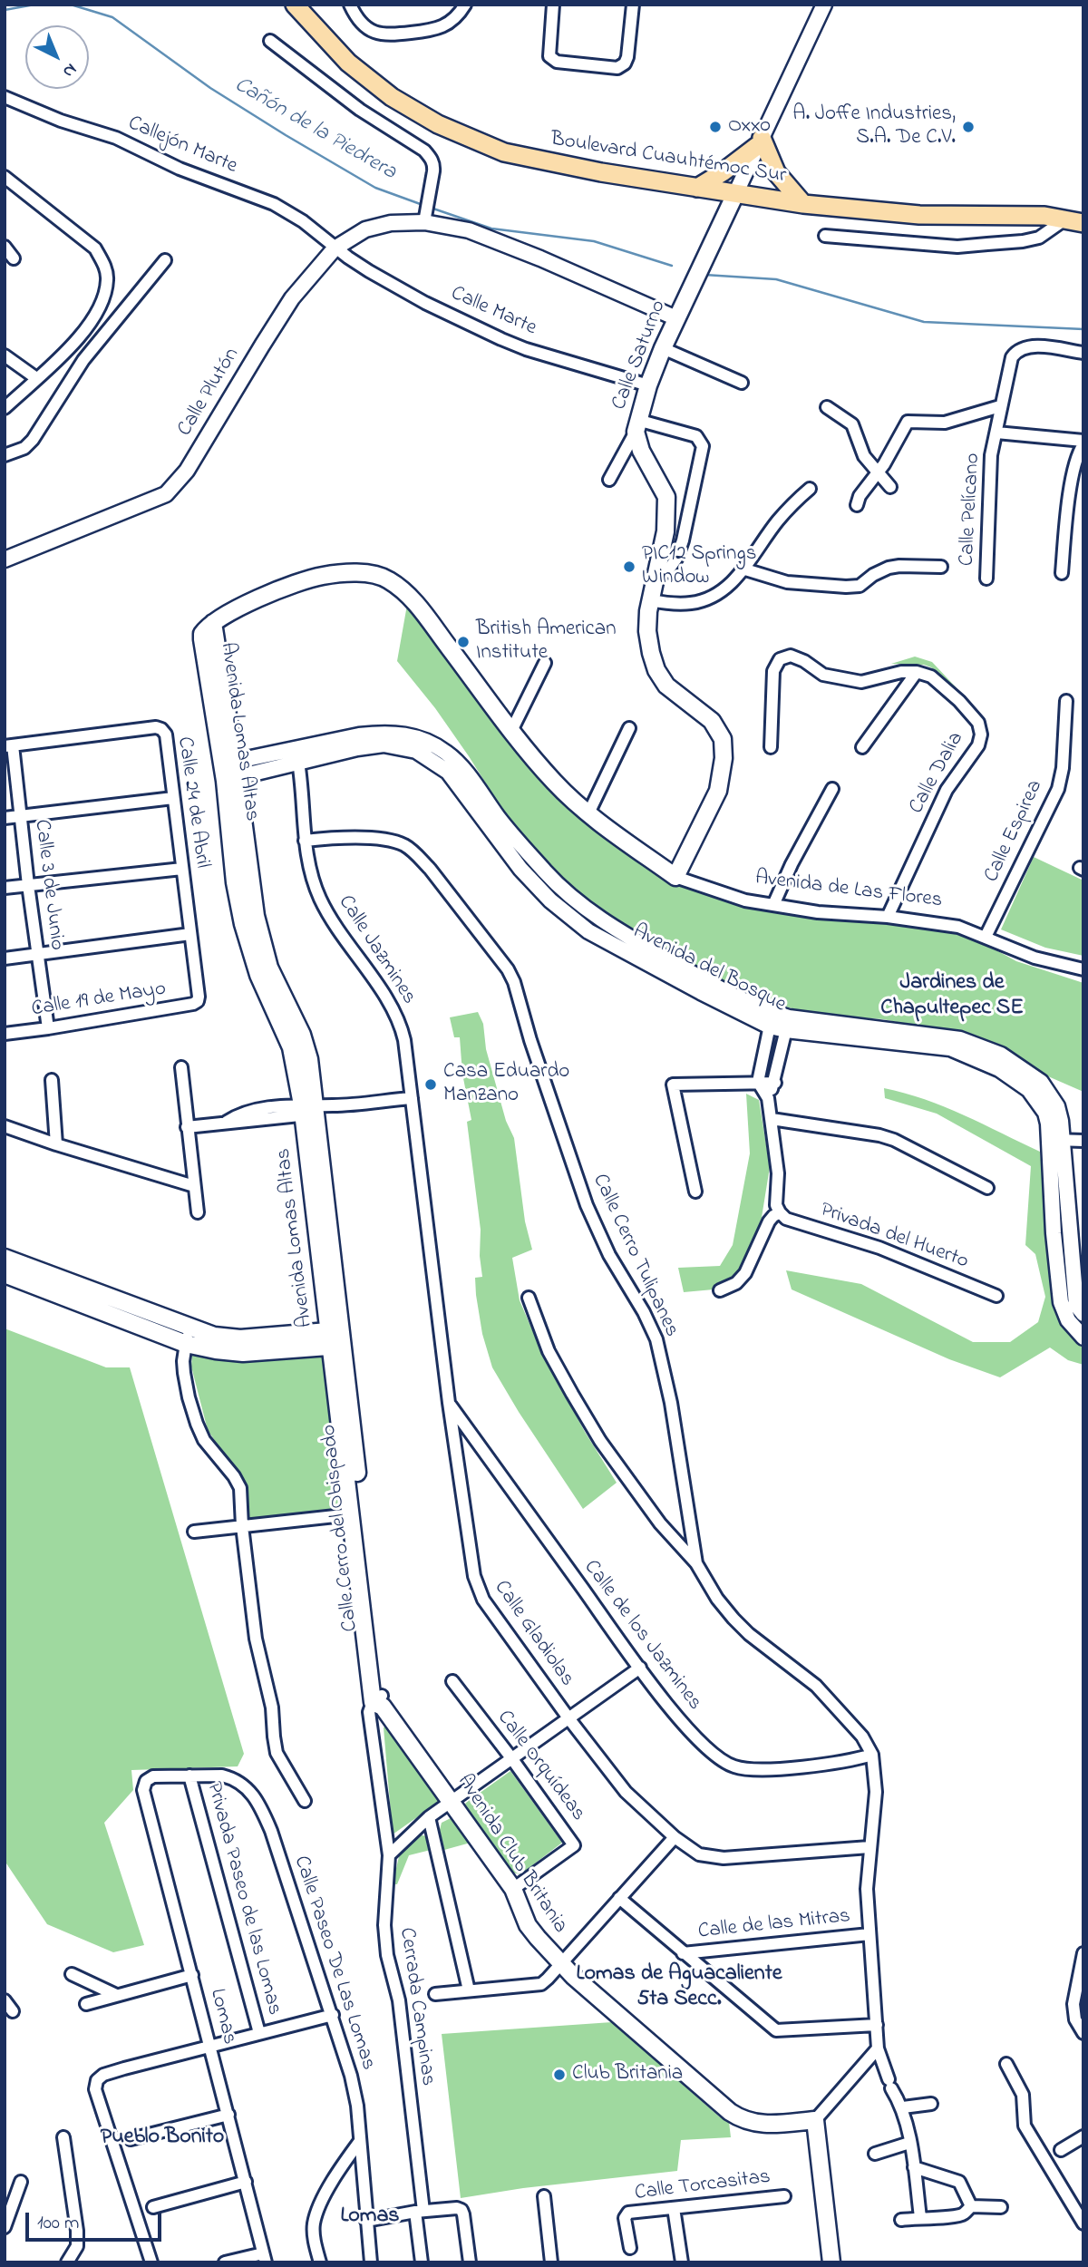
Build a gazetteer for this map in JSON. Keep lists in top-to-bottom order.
{
  "streets": {
    "main road": [
      "Boulevard Cuauhtémoc Sur",
      "Calle Saturno",
      "Avenida Lomas Altas",
      "Avenida de Las Flores",
      "Calle Cerro del Obispado",
      "Avenida Club Britania"
    ],
    "street": [
      "Callejón Marte",
      "Calle Marte",
      "Calle Plutón",
      "Calle Pelícano",
      "Calle Dalia",
      "Calle 24 de Abril",
      "Calle Espirea",
      "Calle 3 de Junio",
      "Calle Jazmines",
      "Avenida del Bosque",
      "Calle 19 de Mayo",
      "Privada del Huerto",
      "Calle Cerro Tulipanes",
      "Calle Gladiolas",
      "Calle de los Jazmines",
      "Calle Orquídeas",
      "Privada Paseo de las Lomas",
      "Calle de las Mitras",
      "Calle Paseo De Las Lomas",
      "Cerrada Campinas",
      "Lomas",
      "Calle Torcasitas"
    ]
  },
  "crossings": [
    ["Callejón Marte", "Calle Marte"],
    ["Callejón Marte", "Calle Plutón"],
    ["Boulevard Cuauhtémoc Sur", "Calle Saturno"],
    ["Calle Marte", "Calle Saturno"],
    ["Calle Marte", "Calle Plutón"],
    ["Calle Saturno", "Calle Plutón"],
    ["Calle Saturno", "Avenida de Las Flores"],
    ["Avenida Lomas Altas", "Avenida de Las Flores"],
    ["Avenida Lomas Altas", "Avenida del Bosque"],
    ["Avenida Lomas Altas", "Calle Cerro del Obispado"],
    ["Calle Dalia", "Avenida de Las Flores"],
    ["Calle 24 de Abril", "Calle 3 de Junio"],
    ["Calle 24 de Abril", "Calle 19 de Mayo"],
    ["Calle Espirea", "Avenida de Las Flores"],
    ["Calle 3 de Junio", "Calle 19 de Mayo"],
    ["Calle Jazmines", "Avenida del Bosque"],
    ["Calle Jazmines", "Calle Cerro Tulipanes"],
    ["Calle Jazmines", "Calle Gladiolas"],
    ["Calle Cerro del Obispado", "Avenida Club Britania"],
    ["Calle Cerro del Obispado", "Cerrada Campinas"],
    ["Calle Gladiolas", "Calle de los Jazmines"],
    ["Calle Orquídeas", "Avenida Club Britania"],
    ["Privada Paseo de las Lomas", "Calle Paseo De Las Lomas"],
    ["Calle Paseo De Las Lomas", "Lomas"]
  ],
  "districts": [
    "Jardines de Chapultepec SE",
    "Lomas de Aguacaliente 5ta Secc.",
    "Pueblo Bonito",
    "Lomas"
  ],
  "water": ["Cañón de la Piedrera"],
  "places": [
    "Oxxo",
    "A. Joffe Industries, S.A. De C.V.",
    "PIC12 Springs Window",
    "British American Institute",
    "Casa Eduardo Manzano",
    "Club Britania"
  ],
  "scale_bar": "100 m",
  "north": "bottom right"
}
